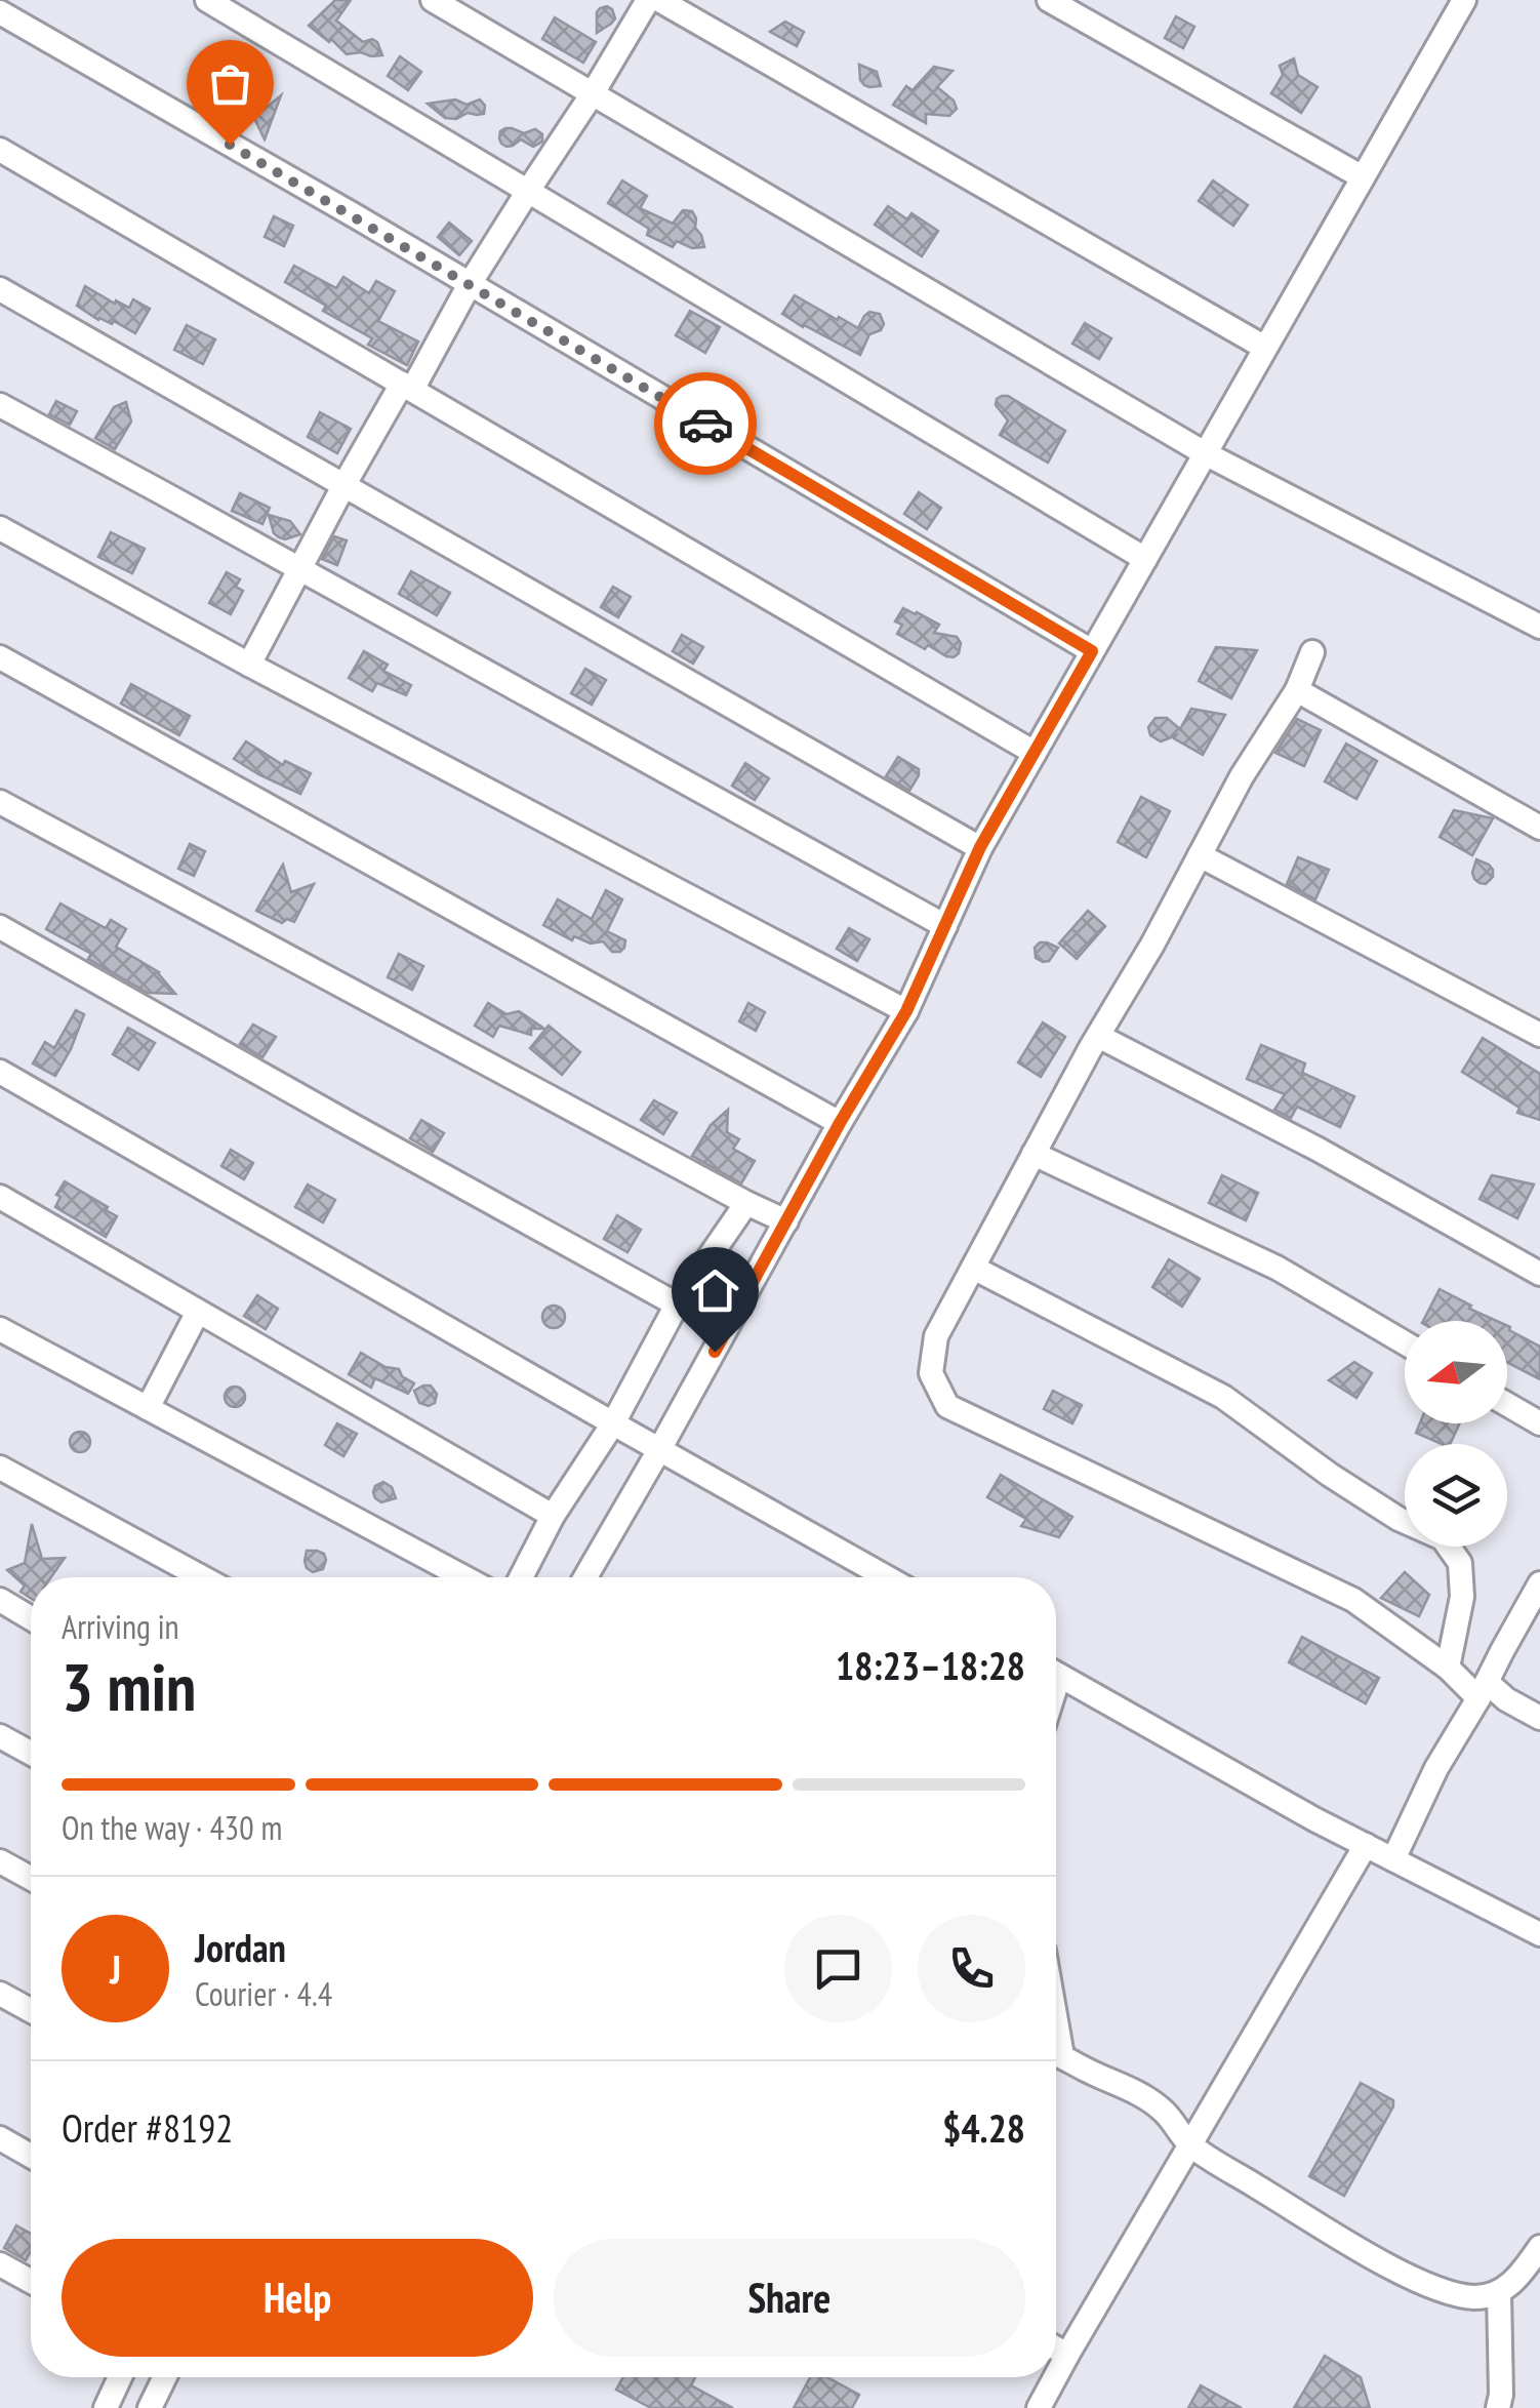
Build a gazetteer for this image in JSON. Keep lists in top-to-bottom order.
{
  "north": "left",
  "page": {
    "heading": ["3 min", "Arriving in", "18:23–18:28"],
    "panel": [
      "Jordan",
      "Courier · 4.4",
      "Order #8192",
      "$4.28"
    ],
    "bar": "On the way · 430 m",
    "round": "J",
    "buttons": ["Help", "Share"]
  }
}
